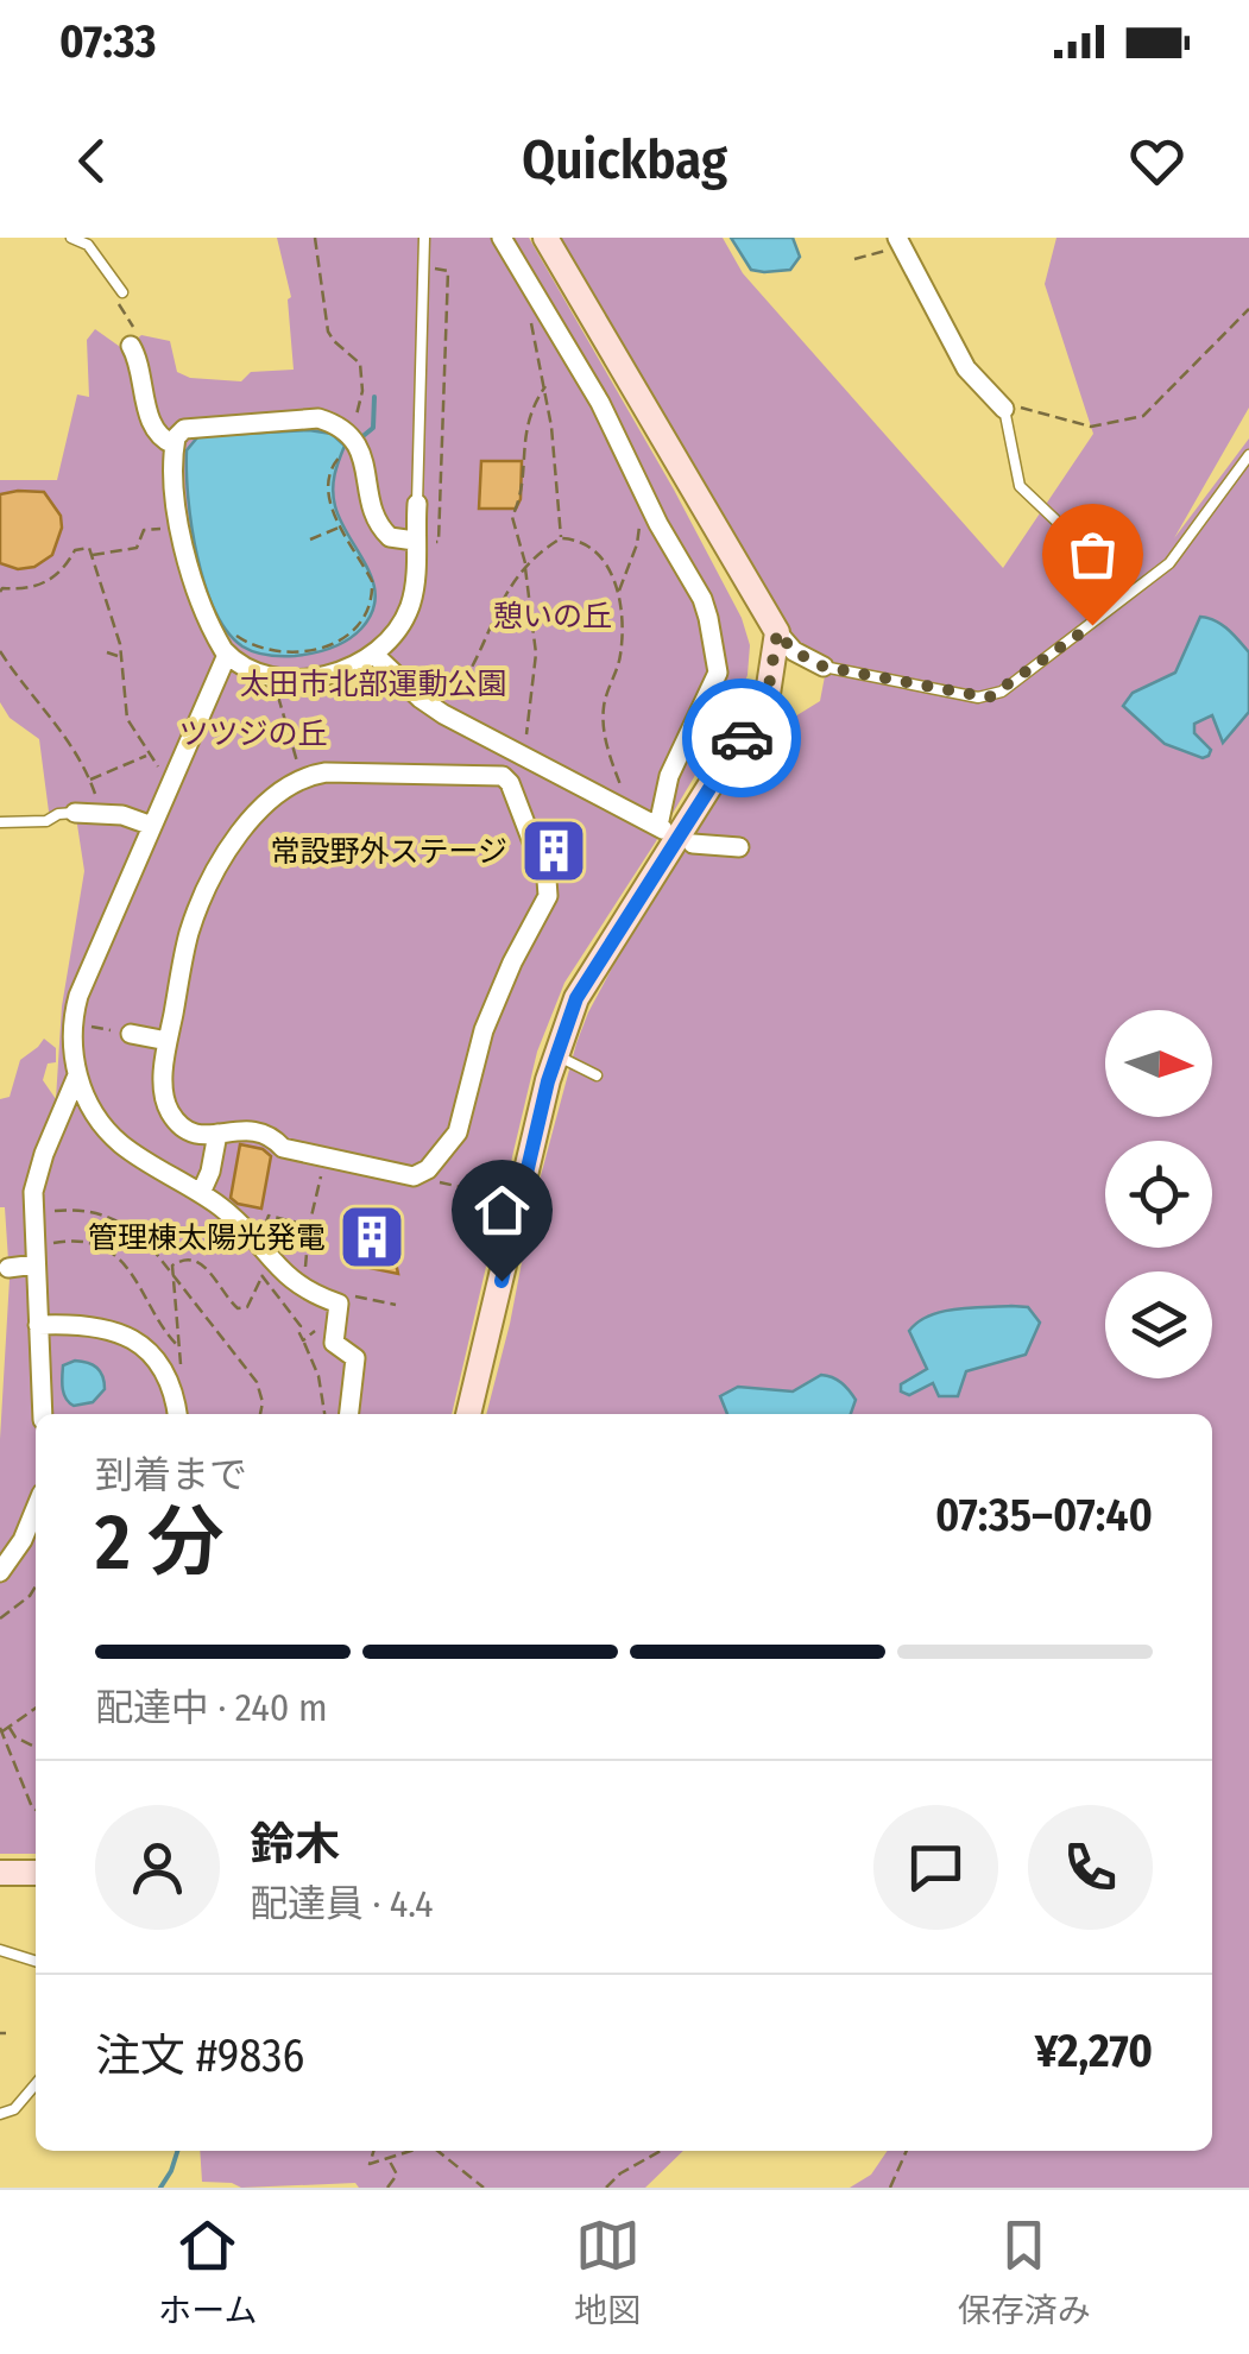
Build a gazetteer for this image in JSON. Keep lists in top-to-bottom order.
{
  "parks": ["憩いの丘", "太田市北部運動公園", "ツツジの丘"],
  "places": {
    "building": ["常設野外ステージ", "管理棟太陽光発電"]
  },
  "north": "right",
  "page": {
    "status": "07:33",
    "header": "Quickbag",
    "heading": ["2 分", "到着まで", "07:35–07:40"],
    "panel": [
      "鈴木",
      "配達員 · 4.4",
      "注文 #9836",
      "¥2,270"
    ],
    "bar": "配達中 · 240 m",
    "tabs": ["ホーム", "地図", "保存済み"]
  }
}
